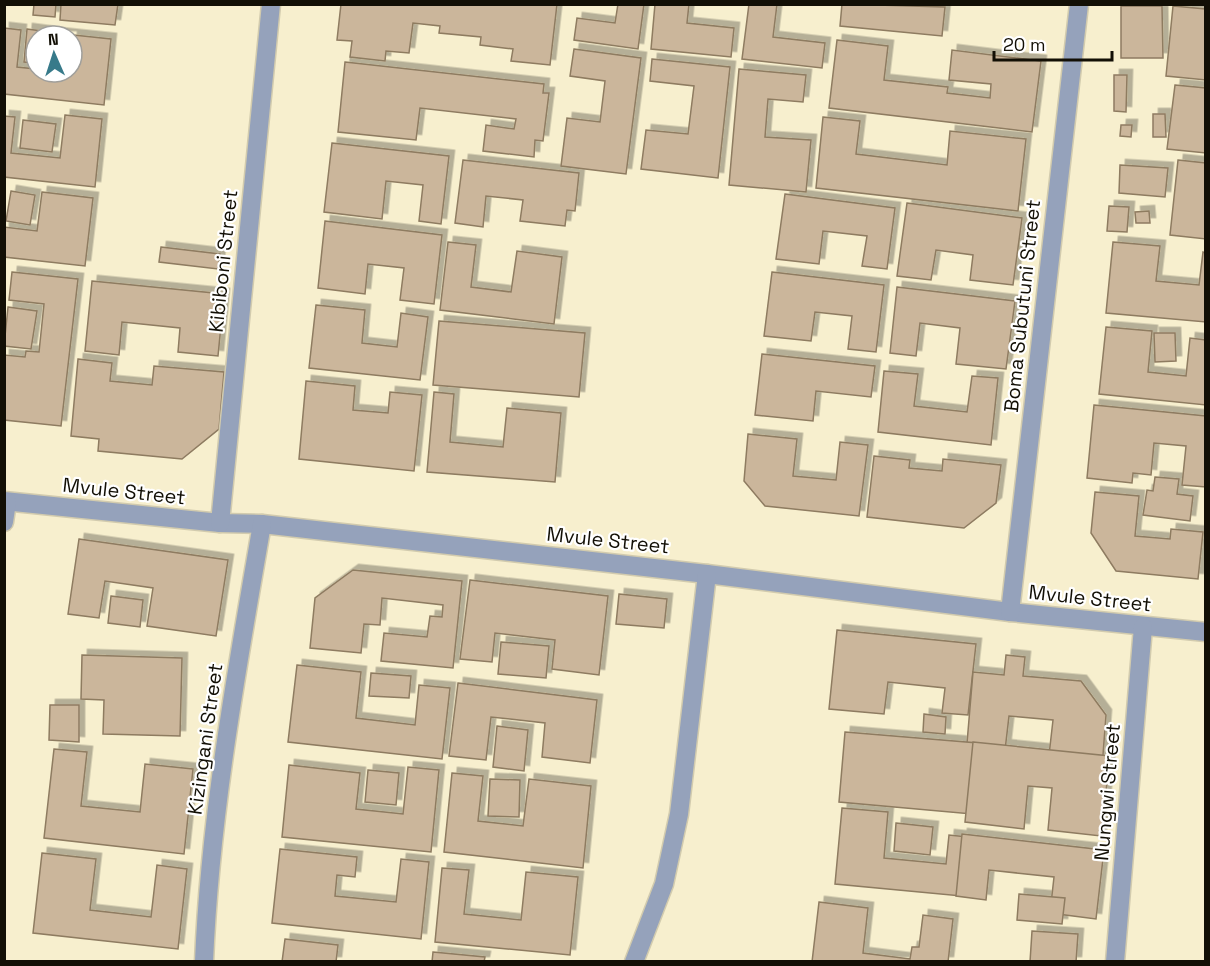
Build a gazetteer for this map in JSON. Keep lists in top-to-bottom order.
{
  "streets": {
    "street": [
      "Kibiboni Street",
      "Boma Subutuni Street",
      "Mvule Street",
      "Kizingani Street",
      "Nungwi Street"
    ]
  },
  "crossings": [
    ["Kibiboni Street", "Mvule Street"],
    ["Boma Subutuni Street", "Mvule Street"],
    ["Mvule Street", "Kizingani Street"],
    ["Mvule Street", "Nungwi Street"]
  ],
  "scale_bar": "20 m",
  "north": "top"
}
